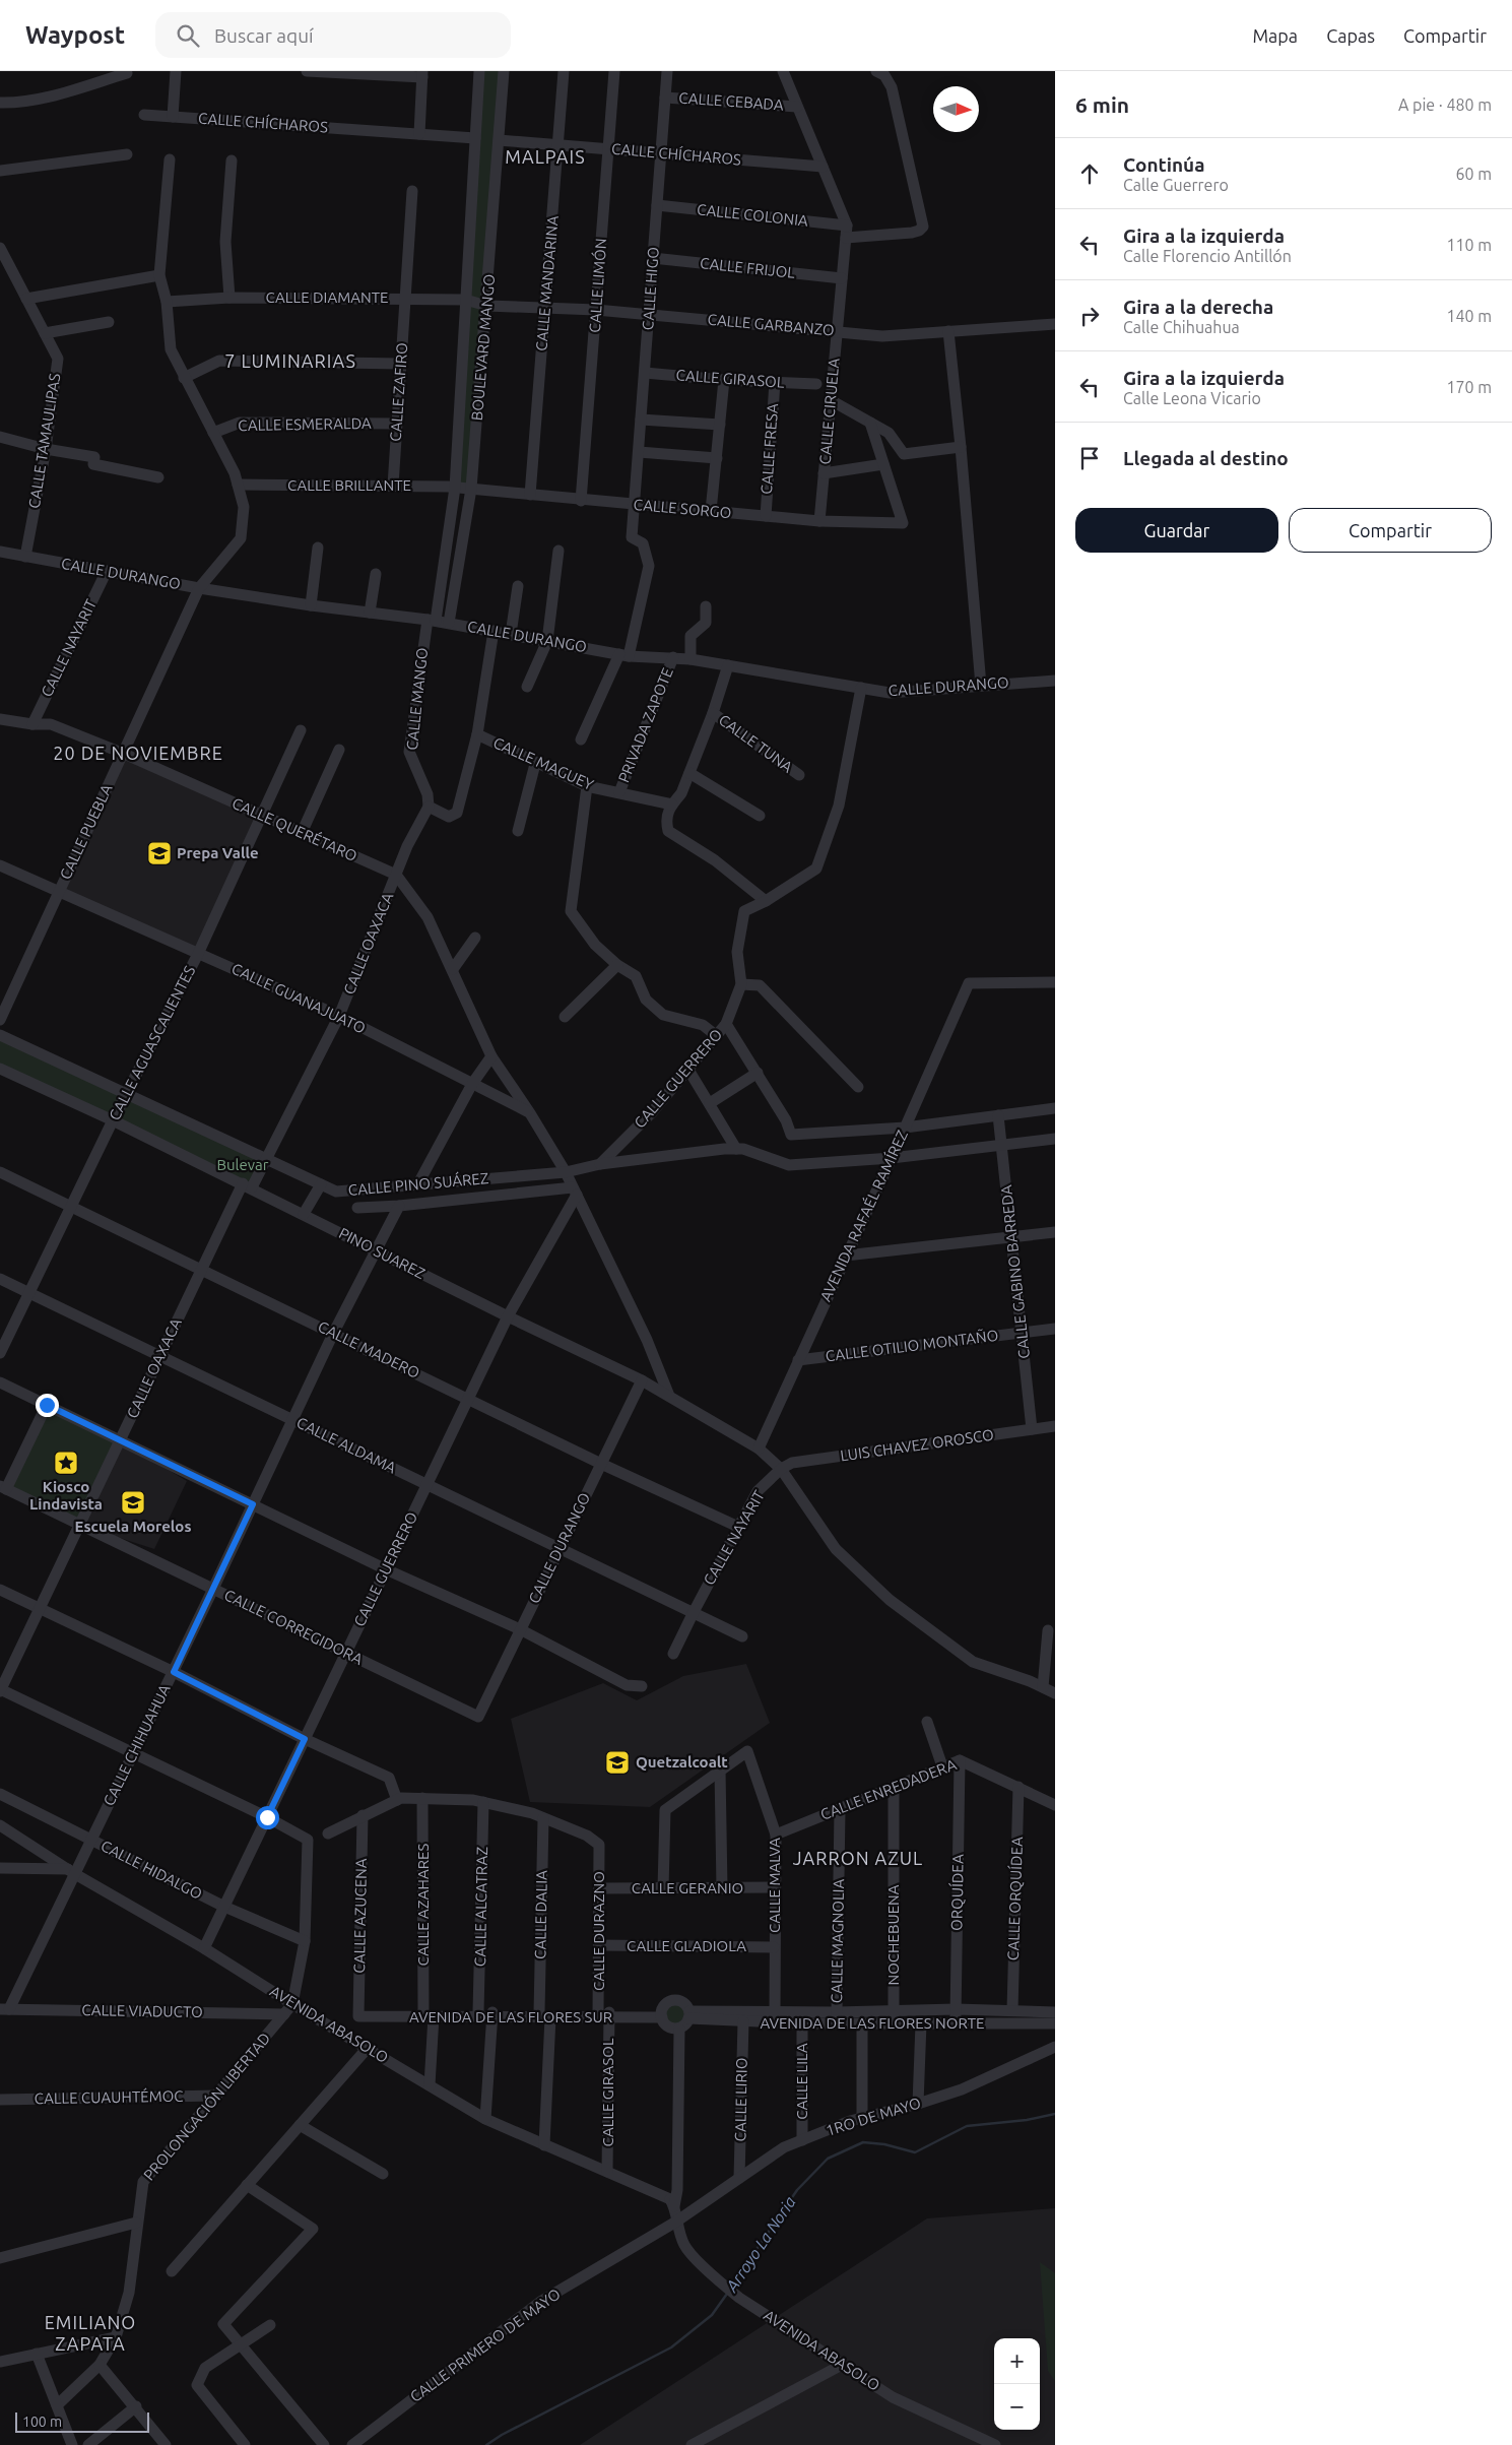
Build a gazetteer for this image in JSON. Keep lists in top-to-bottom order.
{
  "streets": {
    "street": [
      "CALLE CEBADA",
      "CALLE CHÍCHAROS",
      "CALLE COLONIA",
      "CALLE FRIJOL",
      "CALLE MANDARINA",
      "CALLE LIMÓN",
      "CALLE HIGO",
      "CALLE DIAMANTE",
      "CALLE GARBANZO",
      "BOULEVARD MANGO",
      "CALLE GIRASOL",
      "CALLE ZAFIRO",
      "CALLE CIRUELA",
      "CALLE ESMERALDA",
      "CALLE TAMAULIPAS",
      "CALLE FRESA",
      "CALLE BRILLANTE",
      "CALLE SORGO",
      "CALLE DURANGO",
      "CALLE NAYARIT",
      "CALLE MANGO",
      "PRIVADA ZAPOTE",
      "CALLE TUNA",
      "CALLE MAGUEY",
      "CALLE QUERÉTARO",
      "CALLE PUEBLA",
      "CALLE OAXACA",
      "CALLE GUANAJUATO",
      "CALLE AGUASCALIENTES",
      "CALLE GUERRERO",
      "CALLE PINO SUÁREZ",
      "AVENIDA RAFAÉL RAMÍREZ",
      "PINO SUAREZ",
      "CALLE GABINO BARREDA",
      "CALLE OTILIO MONTAÑO",
      "CALLE MADERO",
      "CALLE ALDAMA",
      "LUIS CHAVEZ OROSCO",
      "CALLE CORREGIDORA",
      "CALLE CHIHUAHUA",
      "CALLE ENREDADERA",
      "CALLE HIDALGO",
      "CALLE MALVA",
      "CALLE GERANIO",
      "ORQUÍDEA",
      "CALLE ORQUÍDEA",
      "CALLE AZAHARES",
      "CALLE ALCATRAZ",
      "CALLE DALIA",
      "CALLE AZUCENA",
      "CALLE DURAZNO",
      "NOCHEBUENA",
      "CALLE MAGNOLIA",
      "CALLE GLADIOLA",
      "CALLE VIADUCTO",
      "AVENIDA DE LAS FLORES SUR",
      "AVENIDA DE LAS FLORES NORTE",
      "AVENIDA ABASOLO",
      "CALLE LILA",
      "CALLE CUAUHTÉMOC",
      "CALLE LIRIO",
      "PROLONGACIÓN LIBERTAD",
      "1RO DE MAYO",
      "CALLE PRIMERO DE MAYO"
    ]
  },
  "crossings": [
    ["CALLE CEBADA", "CALLE HIGO"],
    ["CALLE CEBADA", "CALLE CIRUELA"],
    ["CALLE CHÍCHAROS", "CALLE MANDARINA"],
    ["CALLE CHÍCHAROS", "CALLE LIMÓN"],
    ["CALLE CHÍCHAROS", "CALLE HIGO"],
    ["CALLE CHÍCHAROS", "BOULEVARD MANGO"],
    ["CALLE CHÍCHAROS", "CALLE CIRUELA"],
    ["CALLE COLONIA", "CALLE HIGO"],
    ["CALLE COLONIA", "CALLE CIRUELA"],
    ["CALLE FRIJOL", "CALLE HIGO"],
    ["CALLE FRIJOL", "CALLE CIRUELA"],
    ["CALLE MANDARINA", "CALLE GARBANZO"],
    ["CALLE MANDARINA", "CALLE SORGO"],
    ["CALLE LIMÓN", "CALLE GARBANZO"],
    ["CALLE LIMÓN", "CALLE SORGO"],
    ["CALLE HIGO", "CALLE GARBANZO"],
    ["CALLE HIGO", "CALLE GIRASOL"],
    ["CALLE HIGO", "CALLE SORGO"],
    ["CALLE HIGO", "CALLE DURANGO"],
    ["CALLE DIAMANTE", "CALLE GARBANZO"],
    ["CALLE DIAMANTE", "BOULEVARD MANGO"],
    ["CALLE DIAMANTE", "CALLE ZAFIRO"],
    ["CALLE DIAMANTE", "CALLE PUEBLA"],
    ["CALLE GARBANZO", "BOULEVARD MANGO"],
    ["CALLE GARBANZO", "CALLE CIRUELA"],
    ["BOULEVARD MANGO", "CALLE BRILLANTE"],
    ["BOULEVARD MANGO", "CALLE SORGO"],
    ["BOULEVARD MANGO", "CALLE DURANGO"],
    ["BOULEVARD MANGO", "CALLE MANGO"],
    ["CALLE GIRASOL", "CALLE FRESA"],
    ["CALLE GIRASOL", "CALLE DURAZNO"],
    ["CALLE GIRASOL", "AVENIDA DE LAS FLORES SUR"],
    ["CALLE GIRASOL", "AVENIDA ABASOLO"],
    ["CALLE ZAFIRO", "CALLE ESMERALDA"],
    ["CALLE ZAFIRO", "CALLE BRILLANTE"],
    ["CALLE CIRUELA", "CALLE SORGO"],
    ["CALLE ESMERALDA", "CALLE PUEBLA"],
    ["CALLE TAMAULIPAS", "CALLE DURANGO"],
    ["CALLE FRESA", "CALLE SORGO"],
    ["CALLE BRILLANTE", "CALLE SORGO"],
    ["CALLE BRILLANTE", "CALLE PUEBLA"],
    ["CALLE DURANGO", "CALLE NAYARIT"],
    ["CALLE DURANGO", "CALLE MANGO"],
    ["CALLE DURANGO", "PRIVADA ZAPOTE"],
    ["CALLE DURANGO", "CALLE PUEBLA"],
    ["CALLE DURANGO", "CALLE GUERRERO"],
    ["CALLE DURANGO", "PINO SUAREZ"],
    ["CALLE DURANGO", "CALLE MADERO"],
    ["CALLE DURANGO", "CALLE ALDAMA"],
    ["CALLE DURANGO", "CALLE CORREGIDORA"],
    ["CALLE NAYARIT", "CALLE QUERÉTARO"],
    ["CALLE NAYARIT", "PINO SUAREZ"],
    ["CALLE NAYARIT", "CALLE MADERO"],
    ["CALLE NAYARIT", "CALLE ALDAMA"],
    ["CALLE NAYARIT", "LUIS CHAVEZ OROSCO"],
    ["CALLE MANGO", "CALLE OAXACA"],
    ["PRIVADA ZAPOTE", "CALLE MAGUEY"],
    ["CALLE QUERÉTARO", "CALLE PUEBLA"],
    ["CALLE QUERÉTARO", "CALLE OAXACA"],
    ["CALLE QUERÉTARO", "CALLE GUANAJUATO"],
    ["CALLE QUERÉTARO", "CALLE AGUASCALIENTES"],
    ["CALLE PUEBLA", "CALLE GUANAJUATO"],
    ["CALLE OAXACA", "CALLE GUANAJUATO"],
    ["CALLE OAXACA", "CALLE PINO SUÁREZ"],
    ["CALLE OAXACA", "PINO SUAREZ"],
    ["CALLE OAXACA", "CALLE MADERO"],
    ["CALLE OAXACA", "CALLE ALDAMA"],
    ["CALLE OAXACA", "CALLE CORREGIDORA"],
    ["CALLE GUANAJUATO", "CALLE AGUASCALIENTES"],
    ["CALLE AGUASCALIENTES", "CALLE PINO SUÁREZ"],
    ["CALLE AGUASCALIENTES", "PINO SUAREZ"],
    ["CALLE AGUASCALIENTES", "CALLE MADERO"],
    ["CALLE AGUASCALIENTES", "CALLE ALDAMA"],
    ["CALLE GUERRERO", "PINO SUAREZ"],
    ["CALLE GUERRERO", "CALLE MADERO"],
    ["CALLE GUERRERO", "CALLE ALDAMA"],
    ["CALLE GUERRERO", "CALLE CORREGIDORA"],
    ["CALLE GUERRERO", "CALLE HIDALGO"],
    ["CALLE GUERRERO", "AVENIDA ABASOLO"],
    ["AVENIDA RAFAÉL RAMÍREZ", "PINO SUAREZ"],
    ["AVENIDA RAFAÉL RAMÍREZ", "CALLE OTILIO MONTAÑO"],
    ["PINO SUAREZ", "LUIS CHAVEZ OROSCO"],
    ["PINO SUAREZ", "CALLE CHIHUAHUA"],
    ["CALLE GABINO BARREDA", "CALLE OTILIO MONTAÑO"],
    ["CALLE GABINO BARREDA", "LUIS CHAVEZ OROSCO"],
    ["CALLE MADERO", "CALLE CHIHUAHUA"],
    ["CALLE ALDAMA", "CALLE CHIHUAHUA"],
    ["CALLE CORREGIDORA", "CALLE CHIHUAHUA"],
    ["CALLE CHIHUAHUA", "CALLE HIDALGO"],
    ["CALLE CHIHUAHUA", "CALLE VIADUCTO"],
    ["CALLE CHIHUAHUA", "AVENIDA ABASOLO"],
    ["CALLE ENREDADERA", "CALLE MALVA"],
    ["CALLE ENREDADERA", "ORQUÍDEA"],
    ["CALLE ENREDADERA", "CALLE ORQUÍDEA"],
    ["CALLE ENREDADERA", "NOCHEBUENA"],
    ["CALLE ENREDADERA", "CALLE MAGNOLIA"],
    ["CALLE MALVA", "CALLE GERANIO"],
    ["CALLE MALVA", "CALLE GLADIOLA"],
    ["CALLE MALVA", "AVENIDA DE LAS FLORES NORTE"],
    ["CALLE GERANIO", "CALLE DURAZNO"],
    ["ORQUÍDEA", "AVENIDA DE LAS FLORES NORTE"],
    ["CALLE ORQUÍDEA", "AVENIDA DE LAS FLORES NORTE"],
    ["CALLE AZAHARES", "AVENIDA DE LAS FLORES SUR"],
    ["CALLE AZAHARES", "AVENIDA ABASOLO"],
    ["CALLE ALCATRAZ", "AVENIDA DE LAS FLORES SUR"],
    ["CALLE DALIA", "CALLE DURAZNO"],
    ["CALLE DALIA", "AVENIDA DE LAS FLORES SUR"],
    ["CALLE AZUCENA", "AVENIDA DE LAS FLORES SUR"],
    ["CALLE DURAZNO", "CALLE GLADIOLA"],
    ["CALLE DURAZNO", "AVENIDA DE LAS FLORES SUR"],
    ["NOCHEBUENA", "AVENIDA DE LAS FLORES NORTE"],
    ["CALLE MAGNOLIA", "AVENIDA DE LAS FLORES NORTE"],
    ["CALLE VIADUCTO", "PROLONGACIÓN LIBERTAD"],
    ["AVENIDA DE LAS FLORES SUR", "AVENIDA DE LAS FLORES NORTE"],
    ["AVENIDA DE LAS FLORES SUR", "AVENIDA ABASOLO"],
    ["AVENIDA DE LAS FLORES NORTE", "AVENIDA ABASOLO"],
    ["AVENIDA DE LAS FLORES NORTE", "CALLE LILA"],
    ["AVENIDA DE LAS FLORES NORTE", "CALLE LIRIO"],
    ["AVENIDA ABASOLO", "PROLONGACIÓN LIBERTAD"],
    ["AVENIDA ABASOLO", "1RO DE MAYO"],
    ["AVENIDA ABASOLO", "CALLE PRIMERO DE MAYO"],
    ["CALLE LILA", "1RO DE MAYO"],
    ["CALLE CUAUHTÉMOC", "PROLONGACIÓN LIBERTAD"],
    ["CALLE LIRIO", "1RO DE MAYO"],
    ["1RO DE MAYO", "CALLE PRIMERO DE MAYO"]
  ],
  "districts": [
    "MALPAIS",
    "7 LUMINARIAS",
    "20 DE NOVIEMBRE",
    "JARRON AZUL",
    "EMILIANO ZAPATA"
  ],
  "water": ["Arroyo La Noria"],
  "parks": ["Bulevar"],
  "places": {
    "school or university": ["Prepa Valle", "Escuela Morelos", "Quetzalcoalt"],
    "place": ["Kiosco Lindavista"]
  },
  "scale_bar": "100 m",
  "north": "right",
  "page": {
    "header": "Waypost",
    "search": "Buscar aquí",
    "nav": ["Mapa", "Capas", "Compartir"],
    "heading": ["6 min", "A pie · 480 m"],
    "list": [
      ["Continúa", "Calle Guerrero", "60 m"],
      ["Gira a la izquierda", "Calle Florencio Antillón", "110 m"],
      ["Gira a la derecha", "Calle Chihuahua", "140 m"],
      ["Gira a la izquierda", "Calle Leona Vicario", "170 m"],
      "Llegada al destino"
    ],
    "buttons": ["Guardar", "Compartir"],
    "map_buttons": ["+", "−"],
    "scale": "100 m"
  }
}
